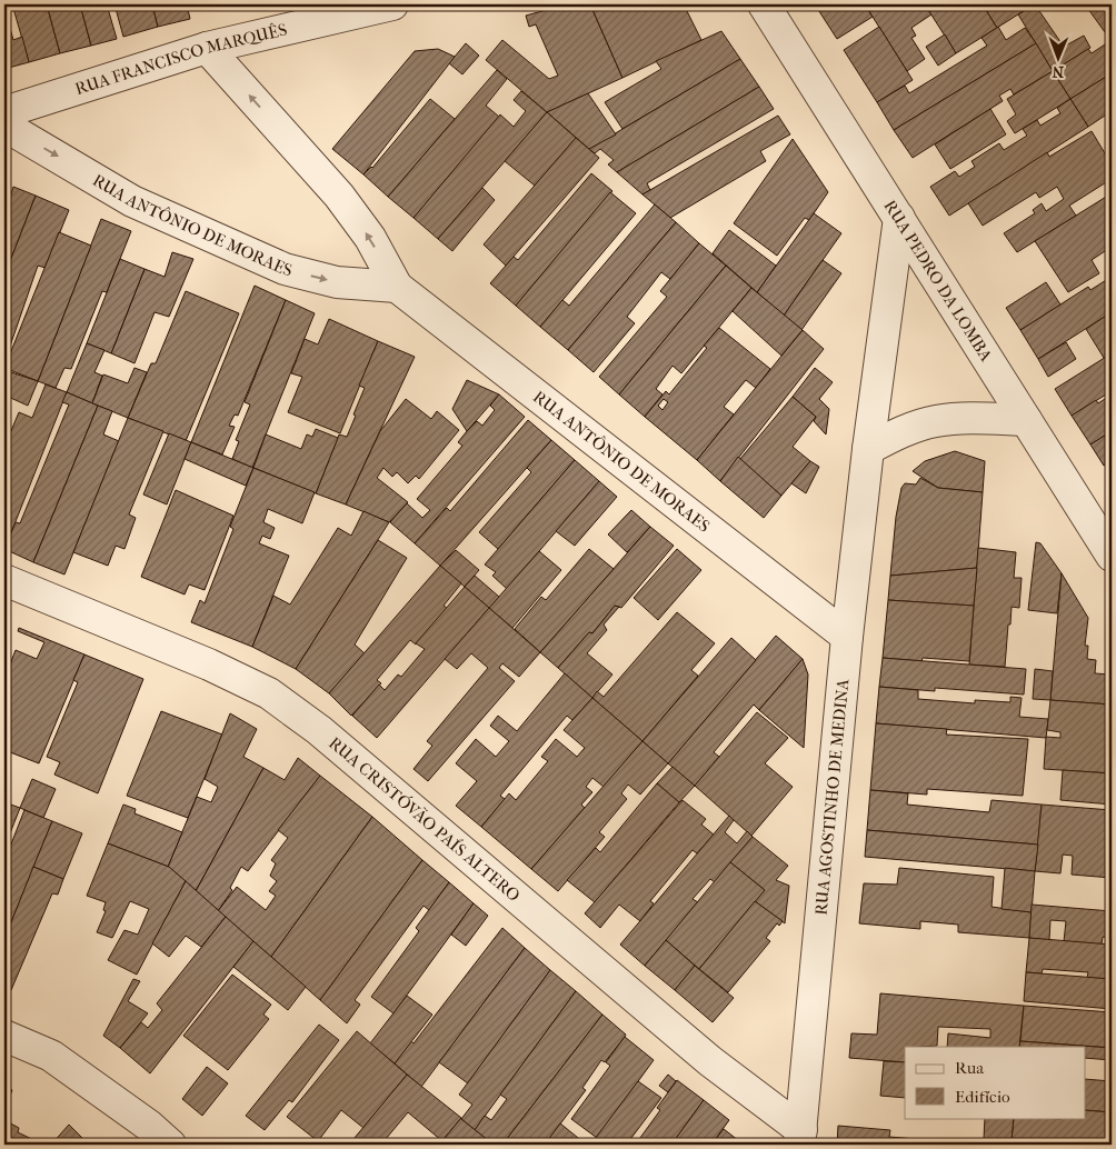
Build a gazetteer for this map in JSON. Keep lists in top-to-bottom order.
{
  "streets": {
    "street": [
      "RUA FRANCISCO MARQUÊS",
      "RUA ANTÔNIO DE MORAES",
      "RUA PEDRO DA LOMBA",
      "RUA AGOSTINHO DE MEDINA",
      "RUA CRISTÓVÃO PAÍS ALTERO"
    ]
  },
  "crossings": [
    ["RUA FRANCISCO MARQUÊS", "RUA ANTÔNIO DE MORAES"],
    ["RUA ANTÔNIO DE MORAES", "RUA AGOSTINHO DE MEDINA"],
    ["RUA PEDRO DA LOMBA", "RUA AGOSTINHO DE MEDINA"],
    ["RUA AGOSTINHO DE MEDINA", "RUA CRISTÓVÃO PAÍS ALTERO"]
  ],
  "legend": ["Rua", "Edifício"],
  "north": "bottom"
}
